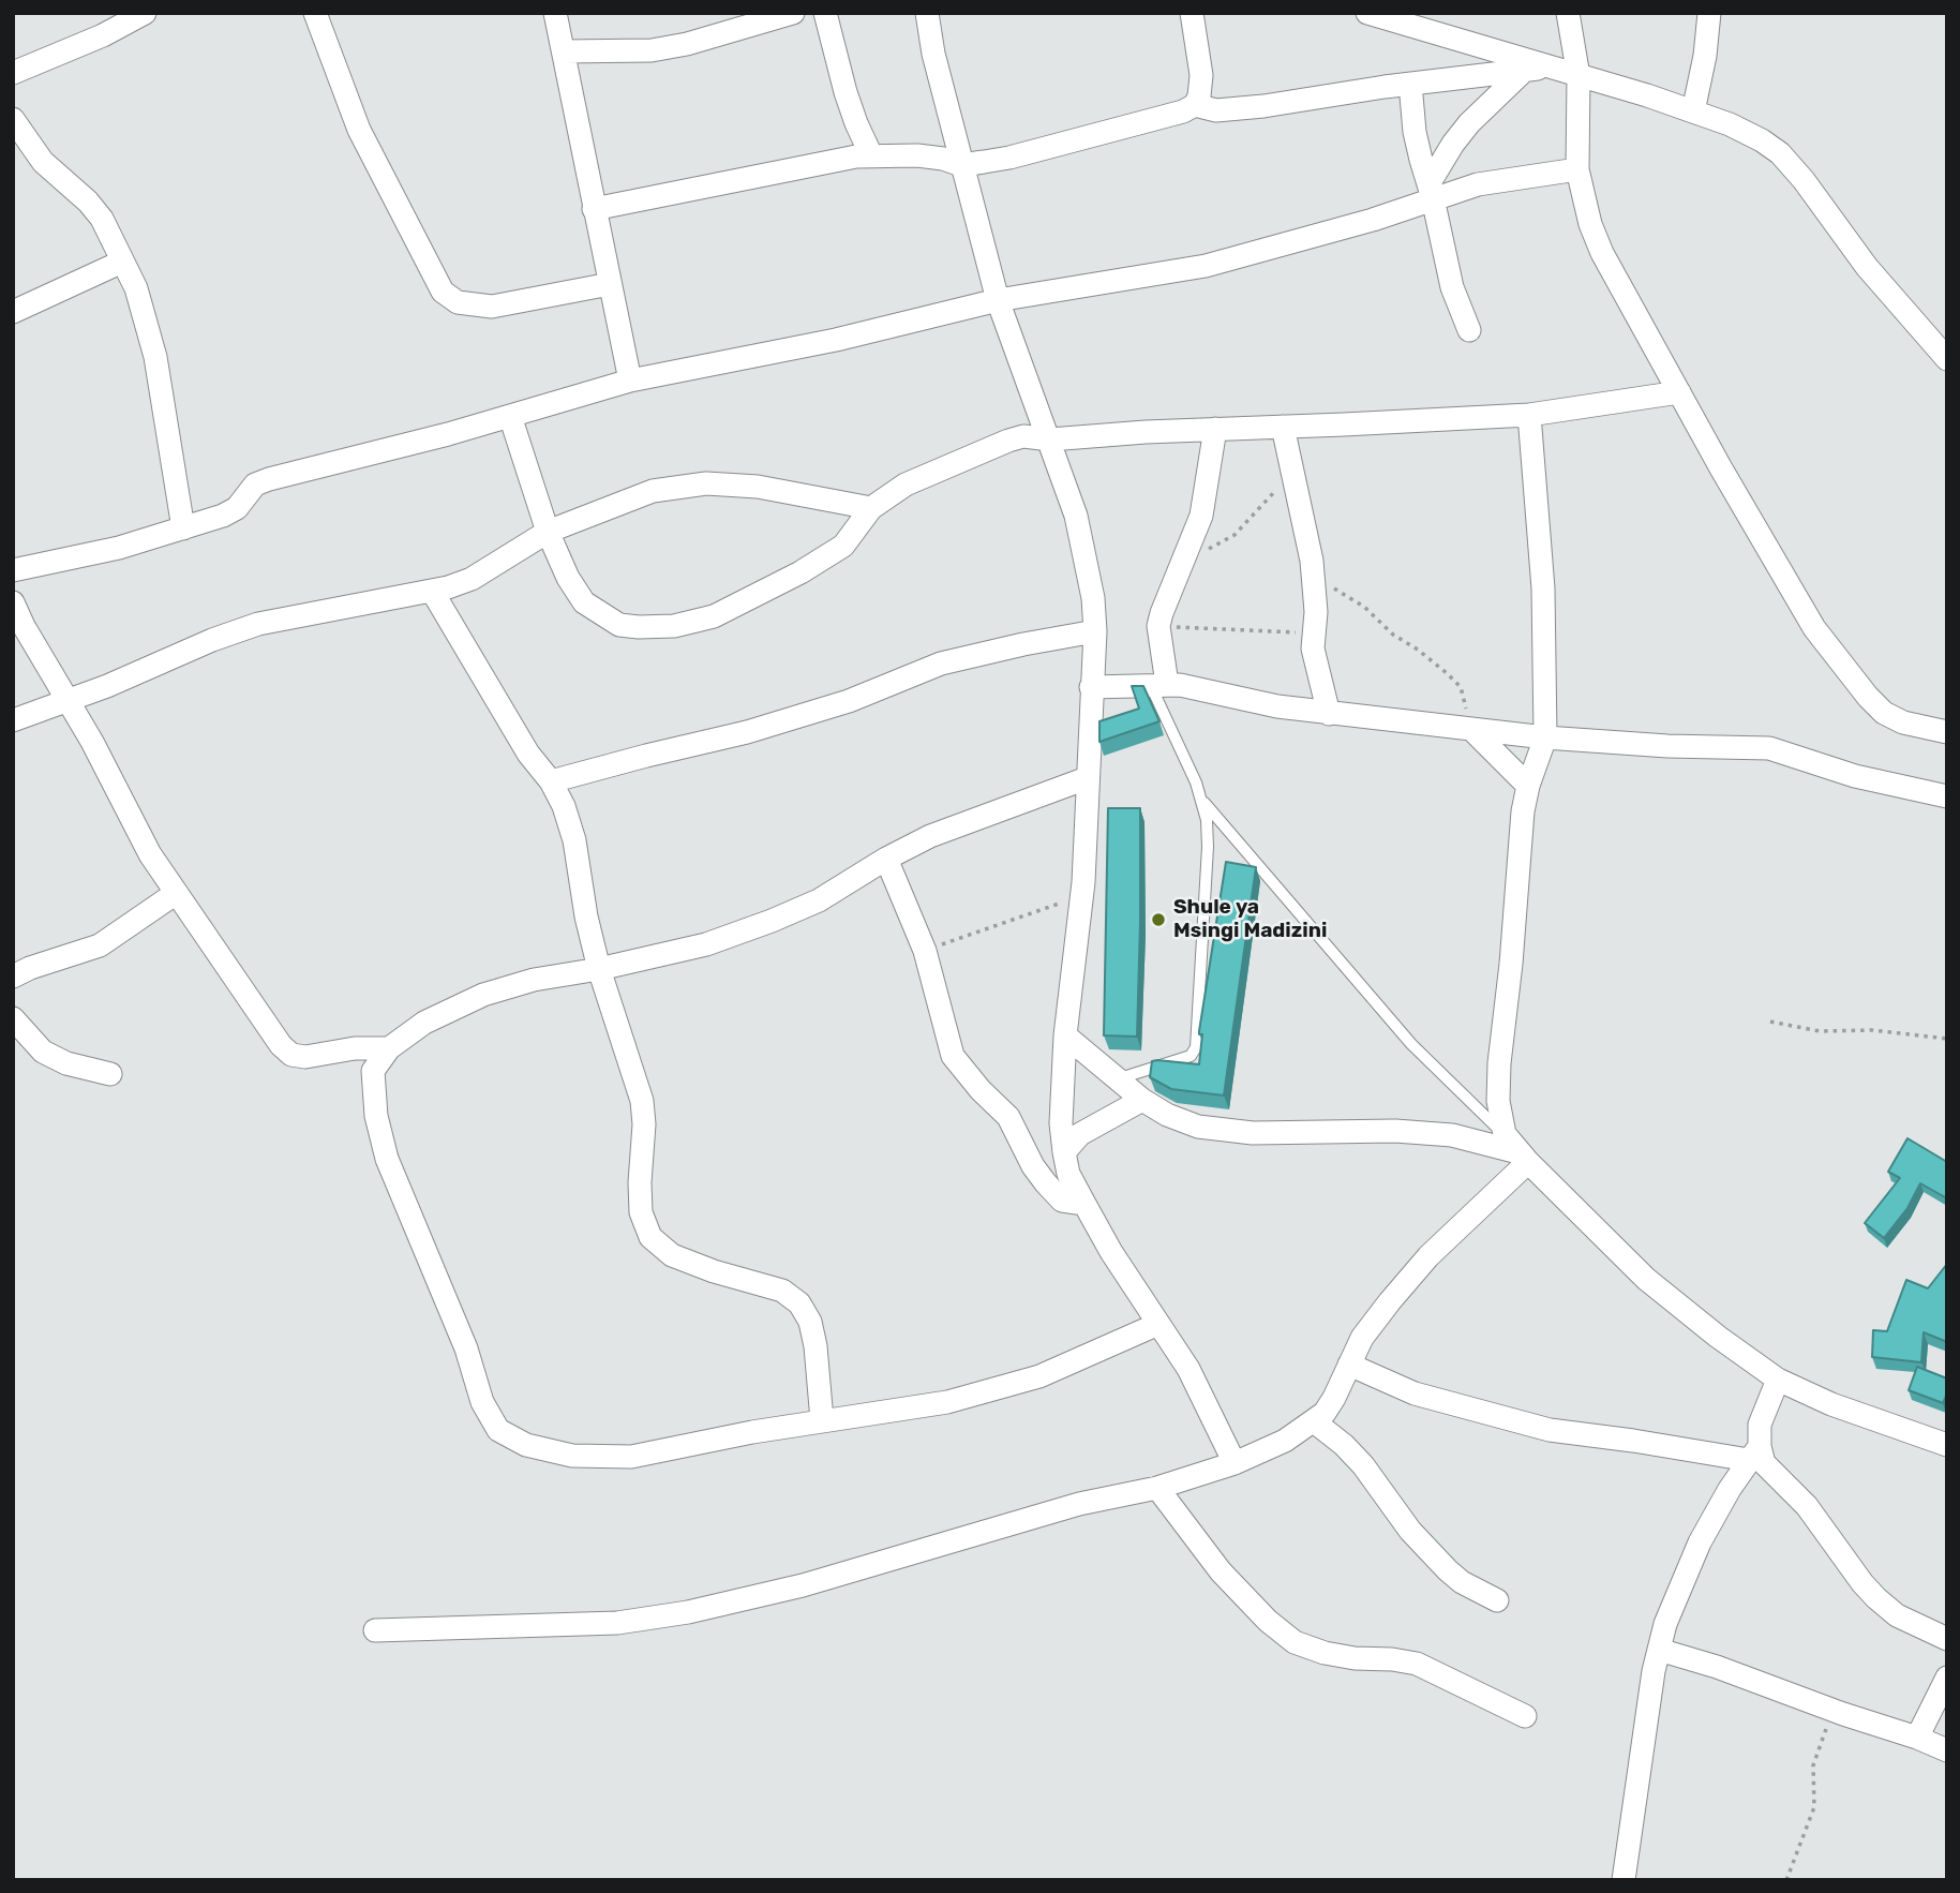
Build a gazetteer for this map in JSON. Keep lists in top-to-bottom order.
{
  "places": ["Shule ya Msingi Madizini"]
}
